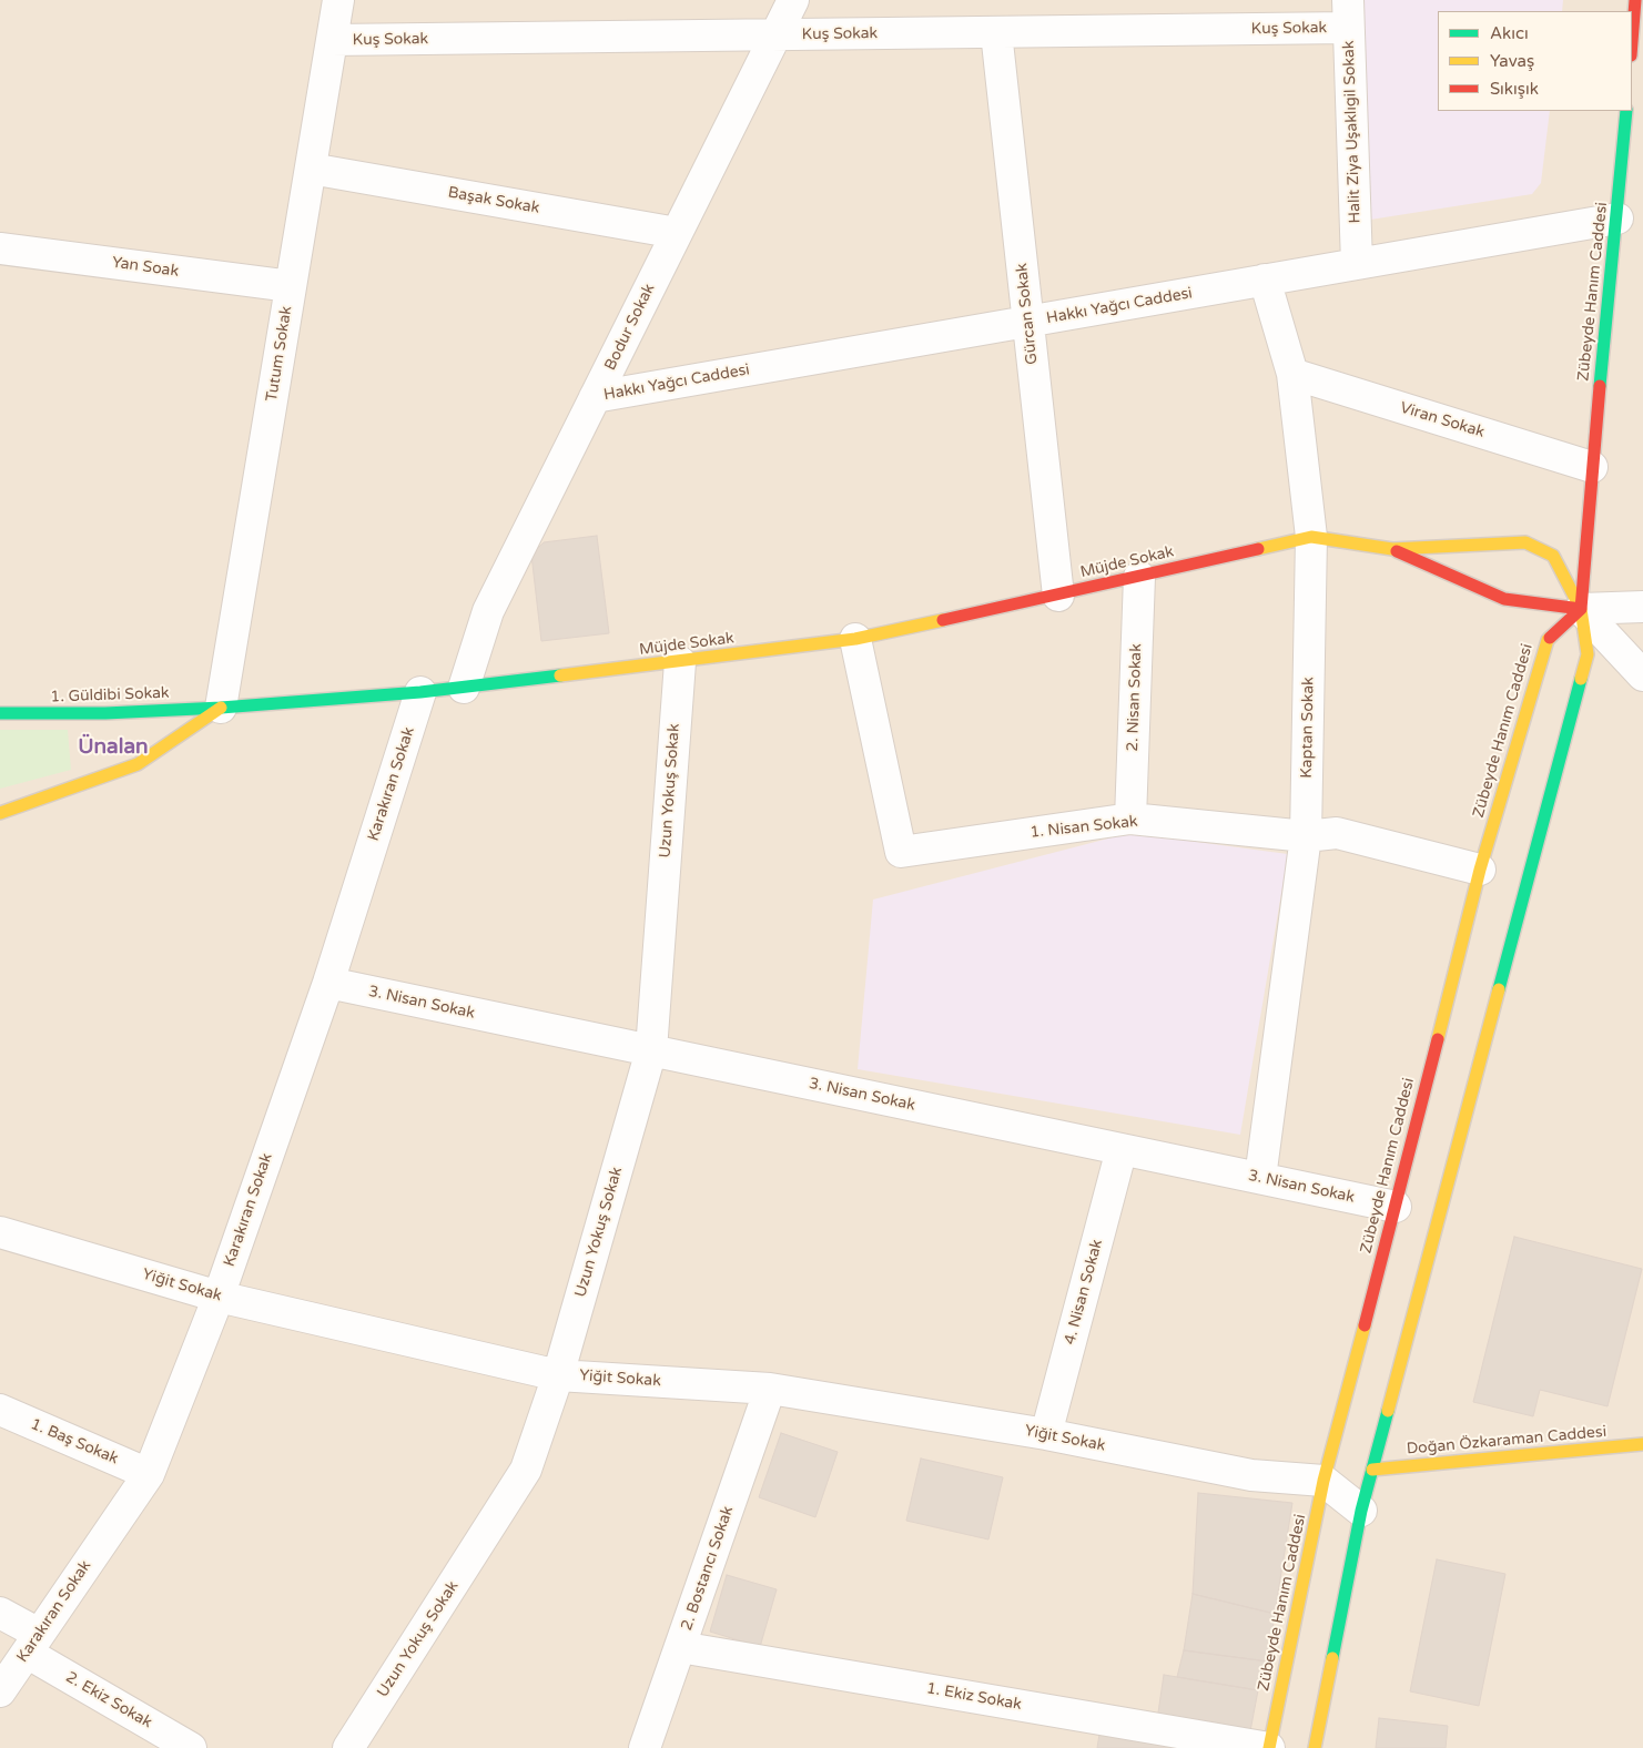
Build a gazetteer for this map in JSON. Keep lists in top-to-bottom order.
{
  "streets": {
    "main road": [
      "Zübeyde Hanım Caddesi",
      "Müjde Sokak",
      "1. Güldibi Sokak",
      "Doğan Özkaraman Caddesi"
    ],
    "street": [
      "Kuş Sokak",
      "Halit Ziya Uşaklıgil Sokak",
      "Başak Sokak",
      "Yan Soak",
      "Hakkı Yağcı Caddesi",
      "Gürcan Sokak",
      "Bodur Sokak",
      "Tutum Sokak",
      "Viran Sokak",
      "2. Nisan Sokak",
      "Kaptan Sokak",
      "Karakıran Sokak",
      "Uzun Yokuş Sokak",
      "1. Nisan Sokak",
      "3. Nisan Sokak",
      "Yiğit Sokak",
      "4. Nisan Sokak",
      "1. Baş Sokak",
      "2. Bostancı Sokak",
      "1. Ekiz Sokak",
      "2. Ekiz Sokak"
    ]
  },
  "crossings": [
    ["Kuş Sokak", "Halit Ziya Uşaklıgil Sokak"],
    ["Kuş Sokak", "Gürcan Sokak"],
    ["Kuş Sokak", "Bodur Sokak"],
    ["Kuş Sokak", "Tutum Sokak"],
    ["Halit Ziya Uşaklıgil Sokak", "Hakkı Yağcı Caddesi"],
    ["Başak Sokak", "Bodur Sokak"],
    ["Başak Sokak", "Tutum Sokak"],
    ["Yan Soak", "Tutum Sokak"],
    ["Zübeyde Hanım Caddesi", "Hakkı Yağcı Caddesi"],
    ["Zübeyde Hanım Caddesi", "Viran Sokak"],
    ["Zübeyde Hanım Caddesi", "1. Nisan Sokak"],
    ["Zübeyde Hanım Caddesi", "3. Nisan Sokak"],
    ["Zübeyde Hanım Caddesi", "Doğan Özkaraman Caddesi"],
    ["Zübeyde Hanım Caddesi", "1. Ekiz Sokak"],
    ["Hakkı Yağcı Caddesi", "Gürcan Sokak"],
    ["Hakkı Yağcı Caddesi", "Bodur Sokak"],
    ["Hakkı Yağcı Caddesi", "Kaptan Sokak"],
    ["Gürcan Sokak", "Müjde Sokak"],
    ["Bodur Sokak", "Müjde Sokak"],
    ["Tutum Sokak", "Müjde Sokak"],
    ["Tutum Sokak", "1. Güldibi Sokak"],
    ["Viran Sokak", "Kaptan Sokak"],
    ["Müjde Sokak", "1. Güldibi Sokak"],
    ["Müjde Sokak", "2. Nisan Sokak"],
    ["Müjde Sokak", "Kaptan Sokak"],
    ["Müjde Sokak", "Karakıran Sokak"],
    ["Müjde Sokak", "Uzun Yokuş Sokak"],
    ["Müjde Sokak", "1. Nisan Sokak"],
    ["2. Nisan Sokak", "1. Nisan Sokak"],
    ["Kaptan Sokak", "1. Nisan Sokak"],
    ["Kaptan Sokak", "3. Nisan Sokak"],
    ["Karakıran Sokak", "3. Nisan Sokak"],
    ["Karakıran Sokak", "Yiğit Sokak"],
    ["Karakıran Sokak", "1. Baş Sokak"],
    ["Karakıran Sokak", "2. Ekiz Sokak"],
    ["Uzun Yokuş Sokak", "3. Nisan Sokak"],
    ["Uzun Yokuş Sokak", "Yiğit Sokak"],
    ["3. Nisan Sokak", "4. Nisan Sokak"],
    ["Yiğit Sokak", "4. Nisan Sokak"],
    ["Yiğit Sokak", "2. Bostancı Sokak"],
    ["2. Bostancı Sokak", "1. Ekiz Sokak"]
  ],
  "districts": ["Ünalan"],
  "legend": ["Akıcı", "Yavaş", "Sıkışık"]
}
